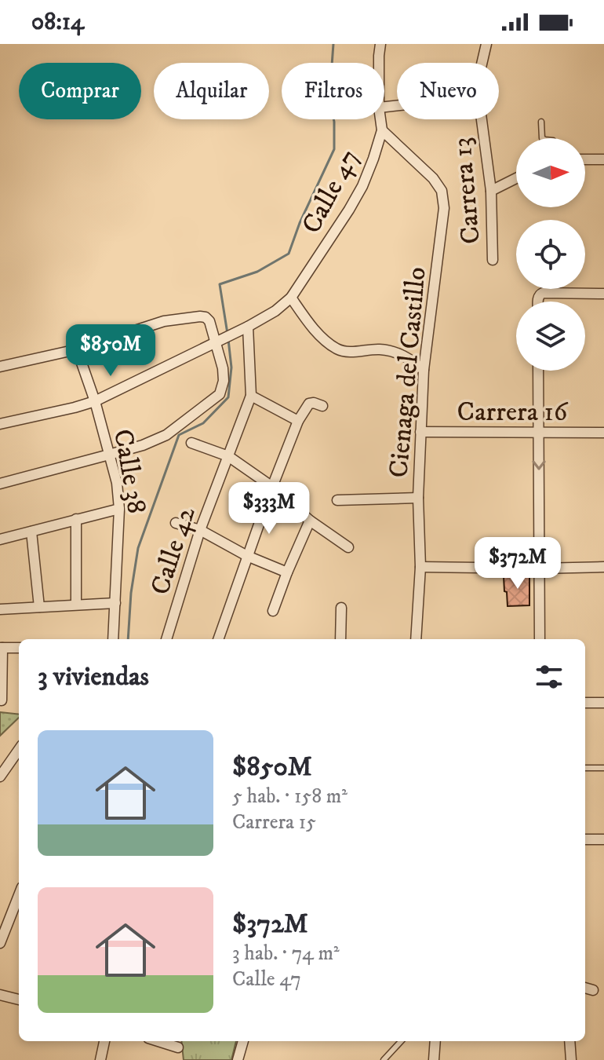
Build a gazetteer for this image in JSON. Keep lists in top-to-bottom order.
{
  "streets": {
    "street": [
      "Calle 47",
      "Carrera 13",
      "Cienaga del Castillo",
      "Carrera 16",
      "Calle 38",
      "Calle 42"
    ]
  },
  "crossings": [
    ["Calle 47", "Cienaga del Castillo"],
    ["Calle 47", "Calle 38"],
    ["Calle 47", "Calle 42"],
    ["Cienaga del Castillo", "Carrera 16"]
  ],
  "north": "right",
  "page": {
    "status": "08:14",
    "chip": [
      "Comprar",
      "Alquilar",
      "Filtros",
      "Nuevo"
    ],
    "price": ["$850M", "$333M", "$372M"],
    "heading": "3 viviendas",
    "list": [
      {
        "name": "$850M",
        "note": "5 hab. · 158 m² · Carrera 15"
      },
      {
        "name": "$372M",
        "note": "3 hab. · 74 m² · Calle 47"
      }
    ]
  }
}
